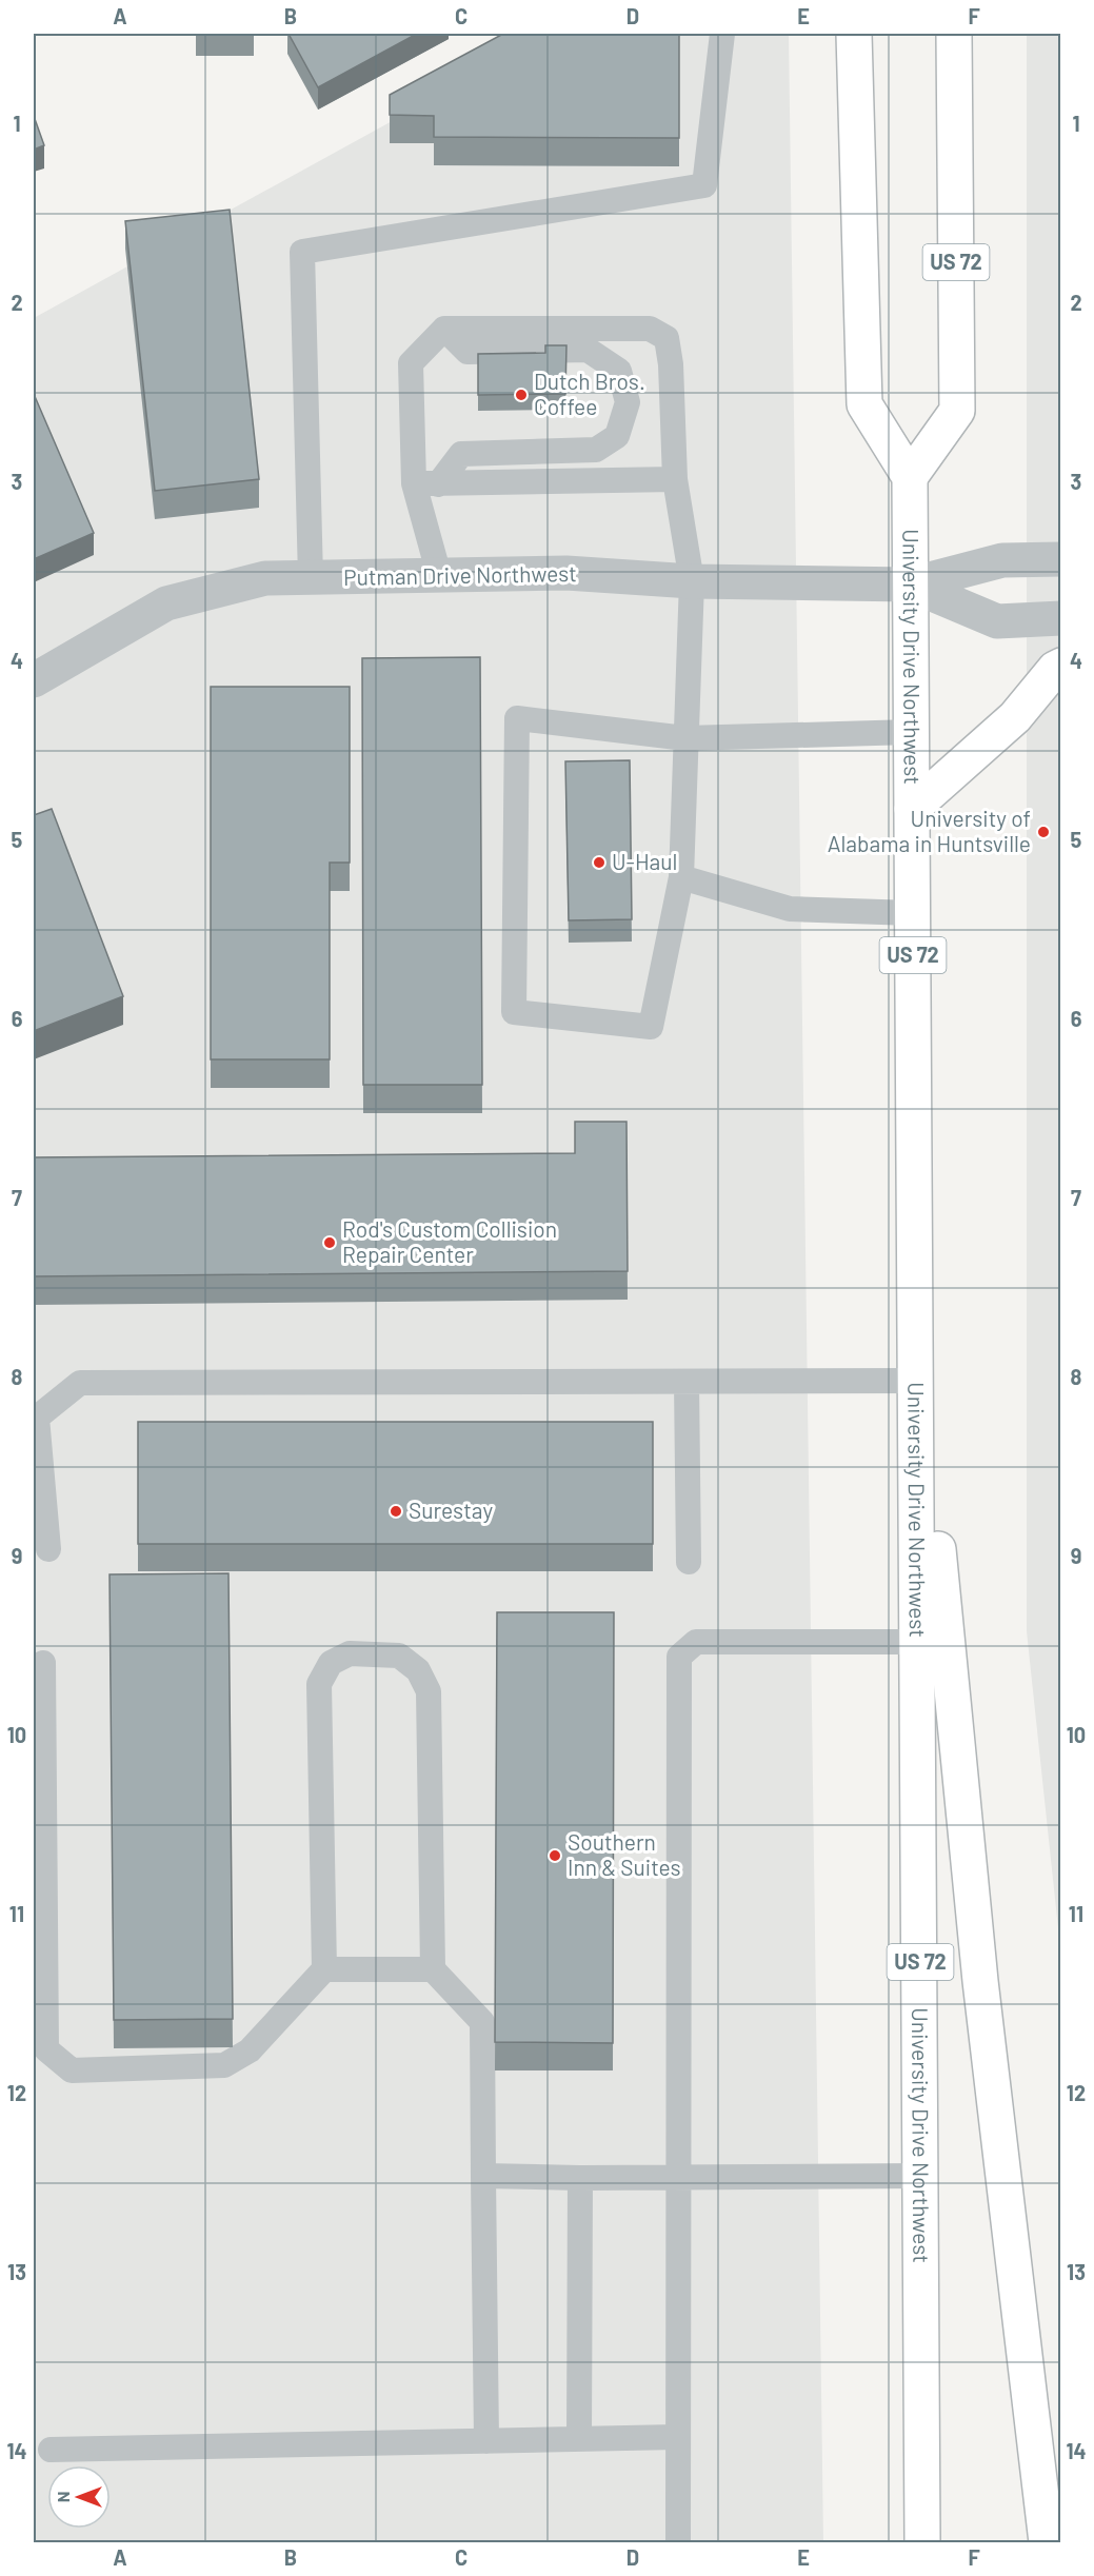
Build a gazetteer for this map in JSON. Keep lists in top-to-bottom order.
{
  "streets": {
    "highway": ["US 72", "University Drive Northwest"],
    "street": ["Putman Drive Northwest"]
  },
  "crossings": [
    ["US 72", "University Drive Northwest"],
    ["Putman Drive Northwest", "University Drive Northwest"]
  ],
  "places": [
    "Dutch Bros. Coffee",
    "University of Alabama in Huntsville",
    "U-Haul",
    "Rod's Custom Collision Repair Center",
    "Surestay",
    "Southern Inn & Suites"
  ],
  "north": "left",
  "grid": {
    "columns": [
      "A",
      "B",
      "C",
      "D",
      "E",
      "F"
    ],
    "rows": [
      "1",
      "2",
      "3",
      "4",
      "5",
      "6",
      "7",
      "8",
      "9",
      "10",
      "11",
      "12",
      "13",
      "14"
    ]
  }
}
